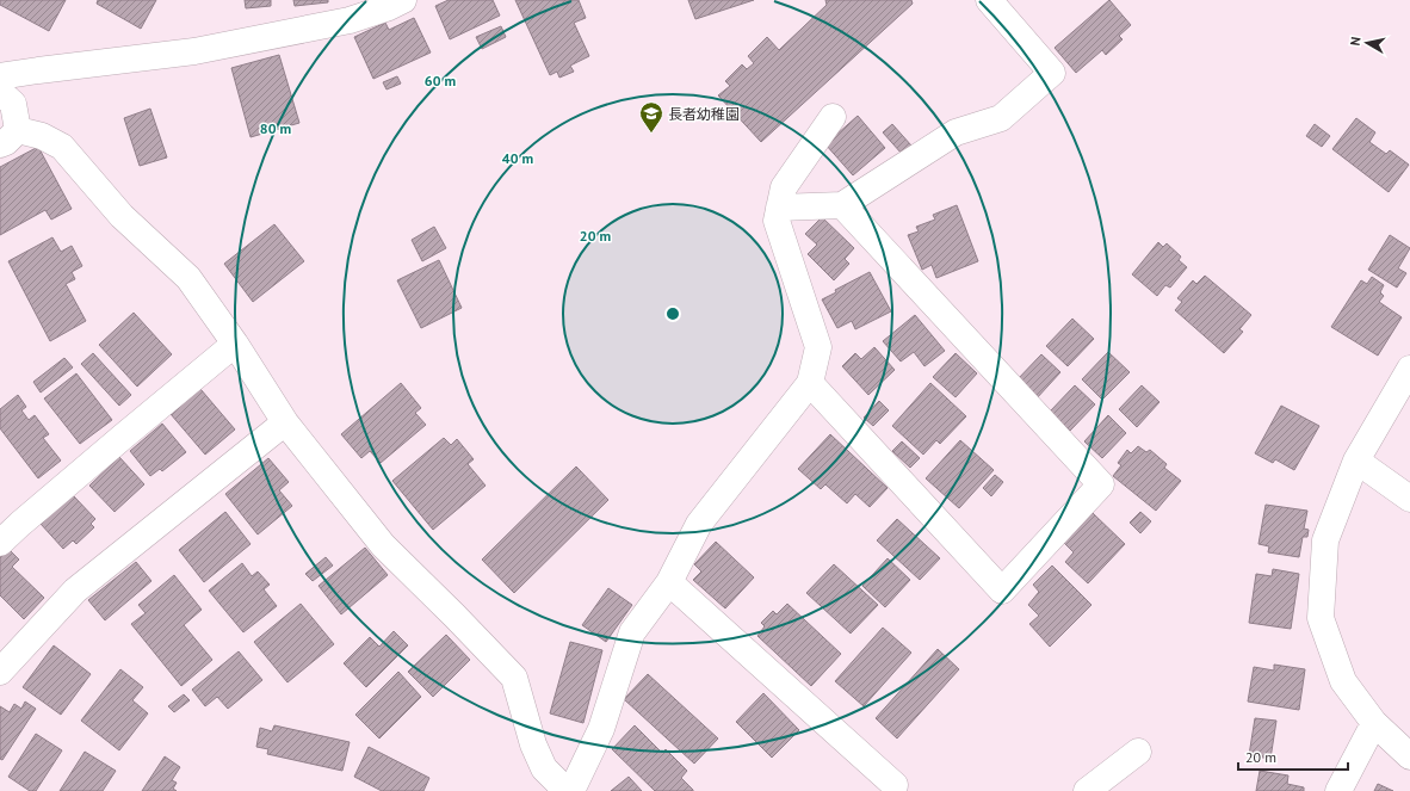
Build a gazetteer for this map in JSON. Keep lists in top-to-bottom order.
{
  "places": {
    "school or university": ["長者幼稚園"]
  },
  "scale_bar": "20 m",
  "north": "left",
  "rings": [
    "60 m",
    "80 m",
    "40 m",
    "20 m"
  ]
}
